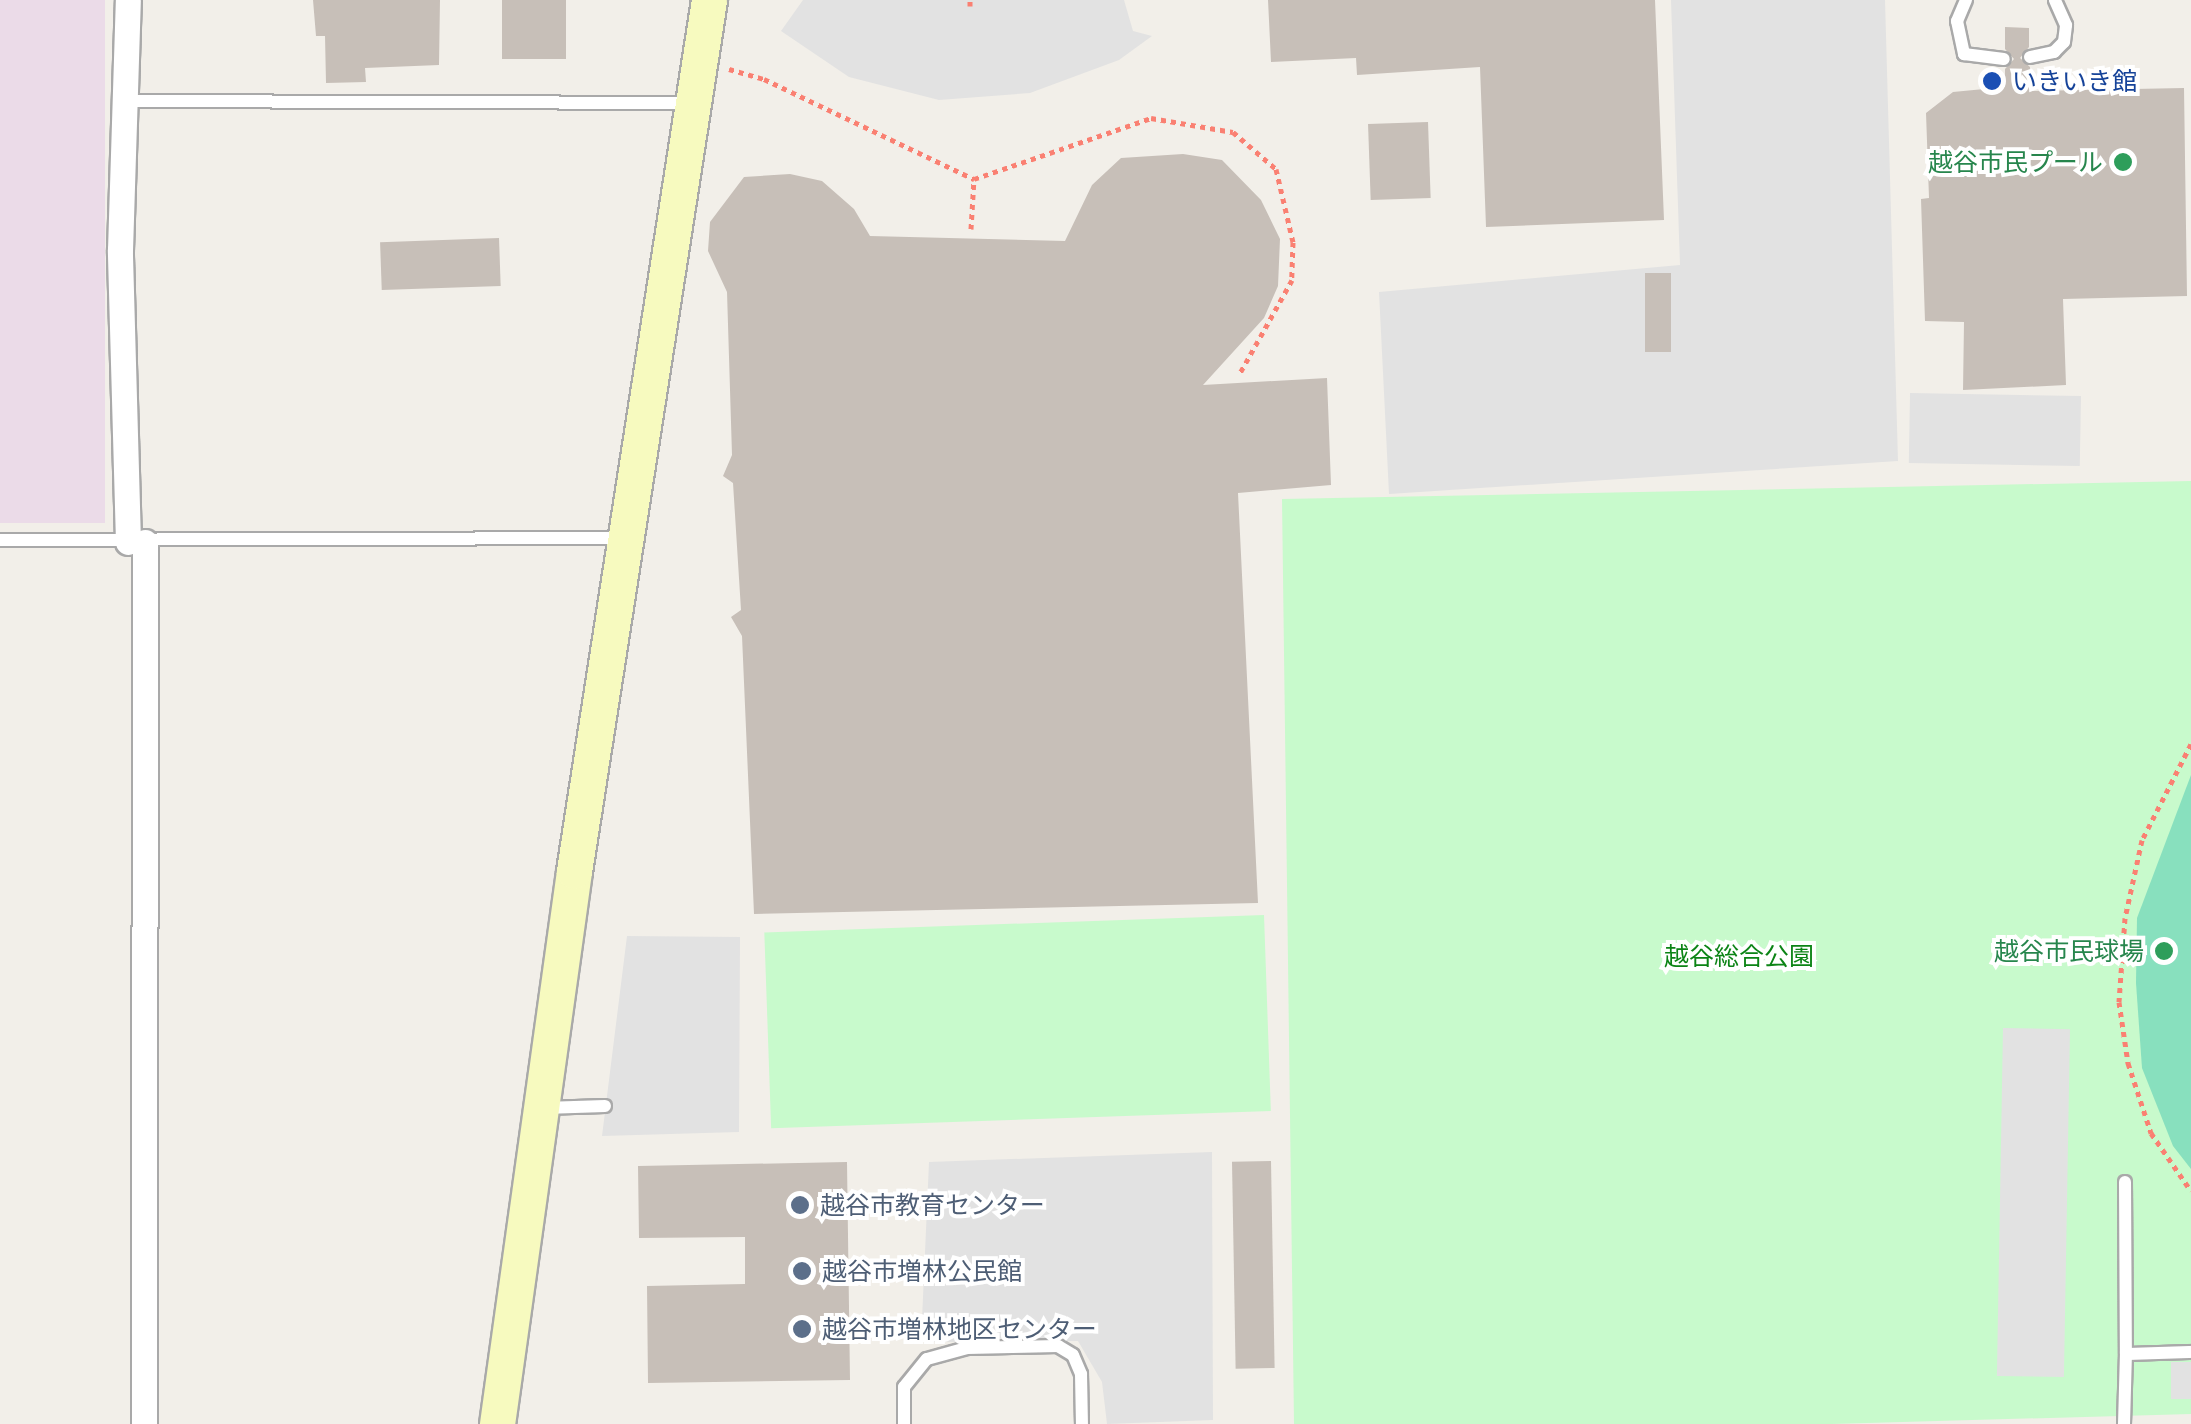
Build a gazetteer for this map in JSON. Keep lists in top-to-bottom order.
{
  "parks": ["越谷総合公園"],
  "places": [
    "いきいき館",
    "越谷市民プール",
    "越谷市民球場",
    "越谷市教育センター",
    "越谷市増林公民館",
    "越谷市増林地区センター"
  ]
}
